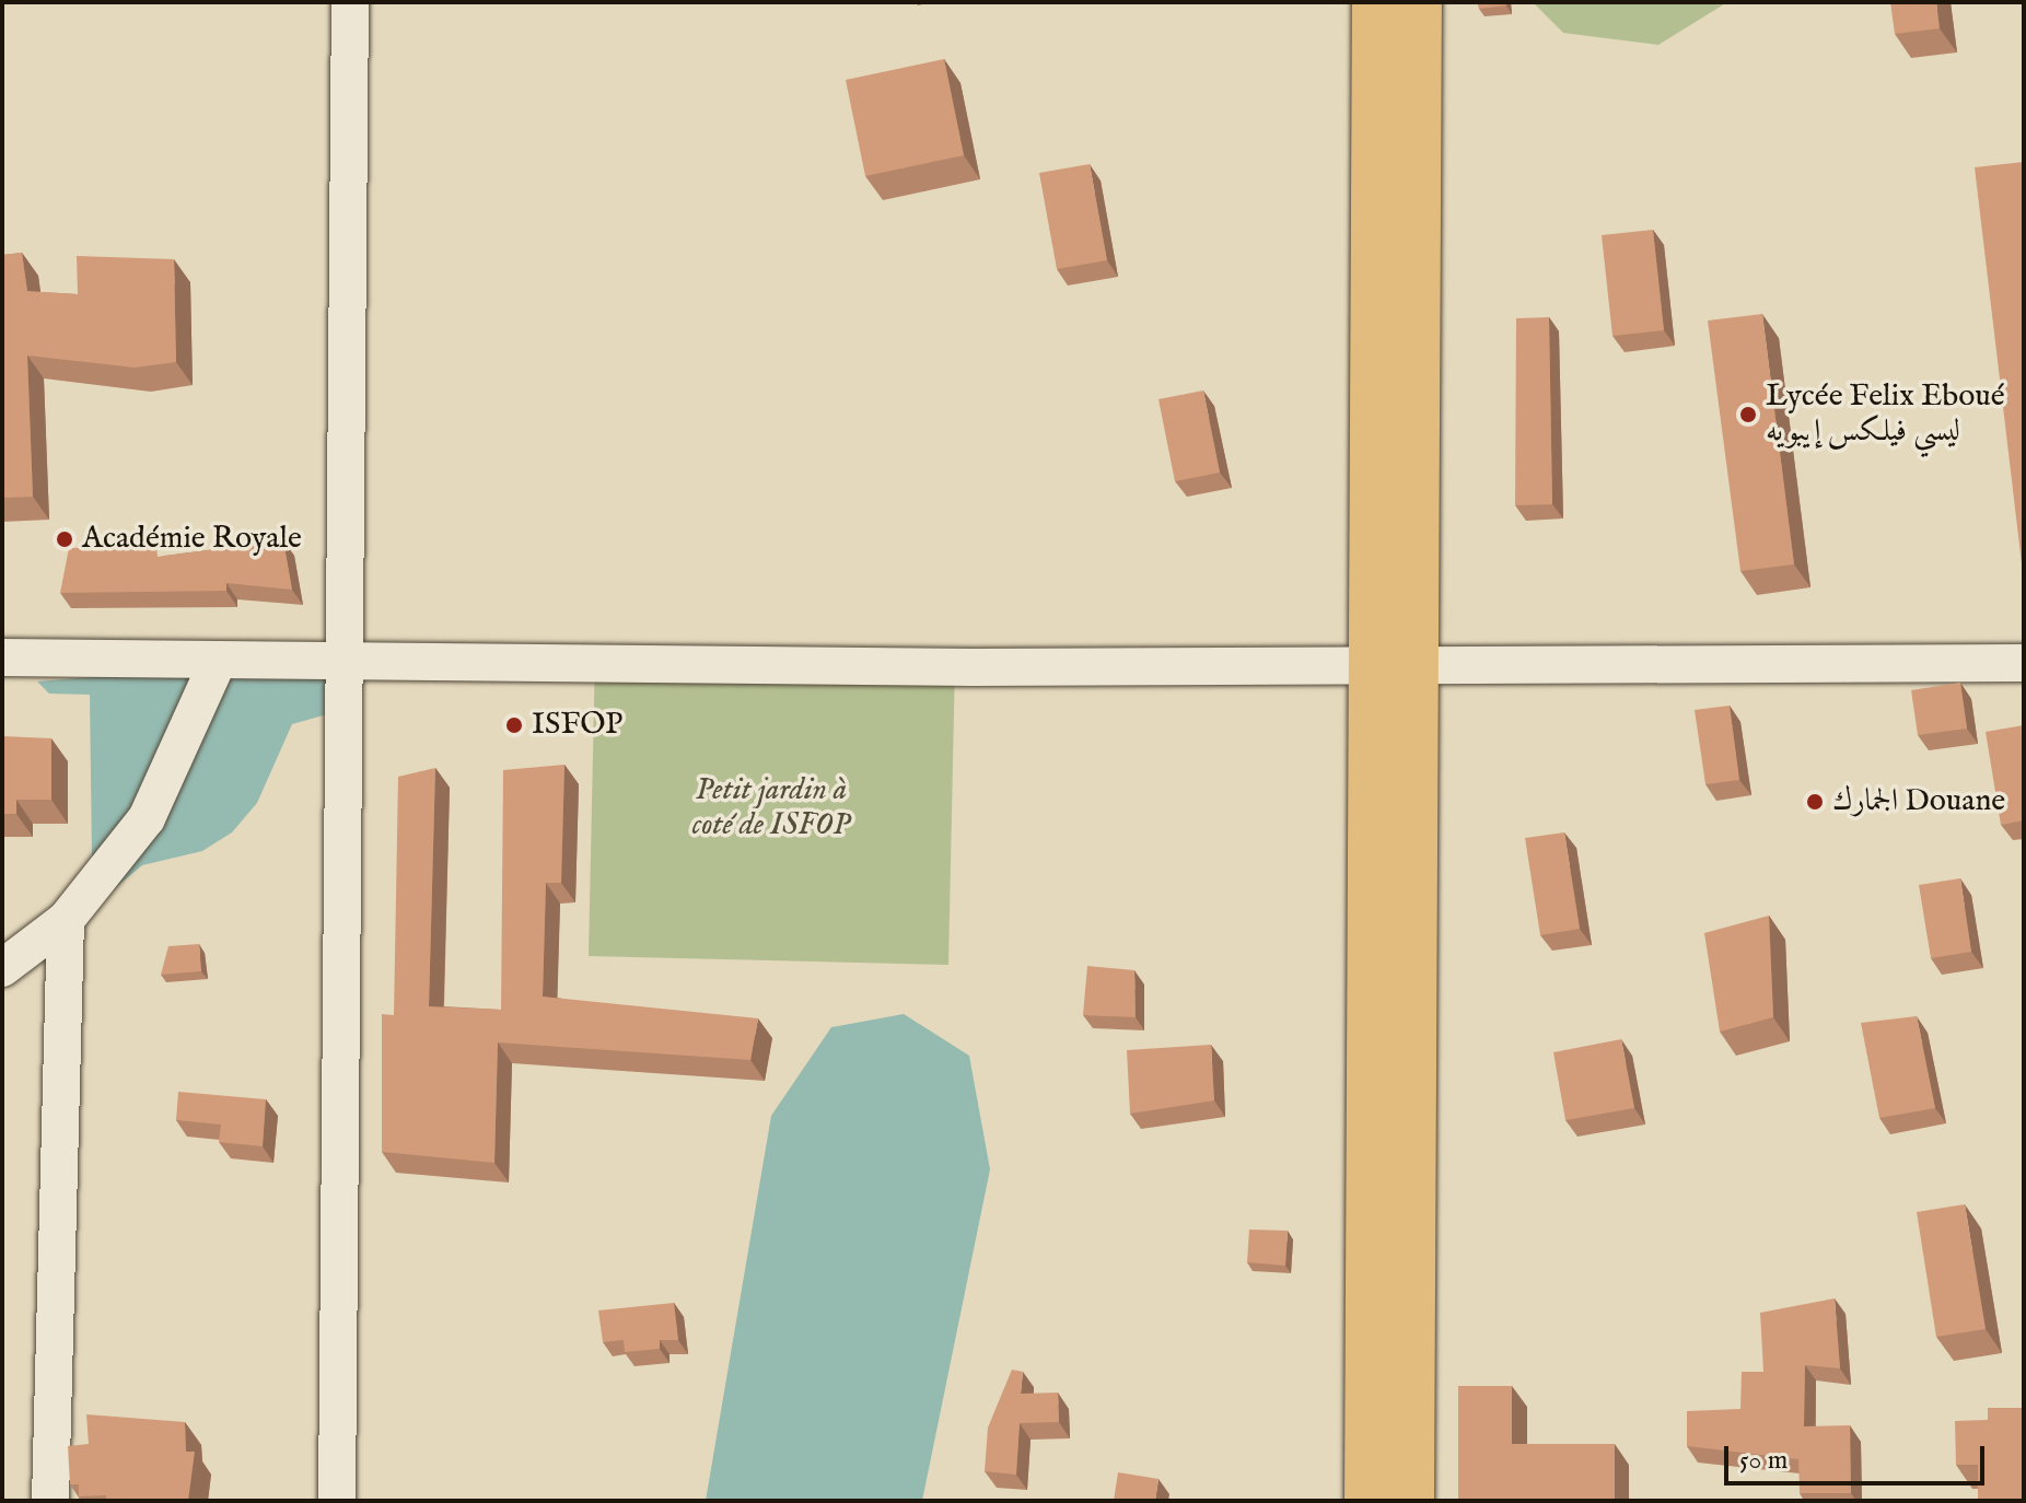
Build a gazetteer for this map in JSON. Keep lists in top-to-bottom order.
{
  "parks": ["Petit jardin à coté de ISFOP"],
  "places": [
    "Lycée Felix Eboué ليسي فيلكس إيبويه",
    "Académie Royale",
    "ISFOP",
    "الجمارك Douane"
  ],
  "scale_bar": "50 m"
}
